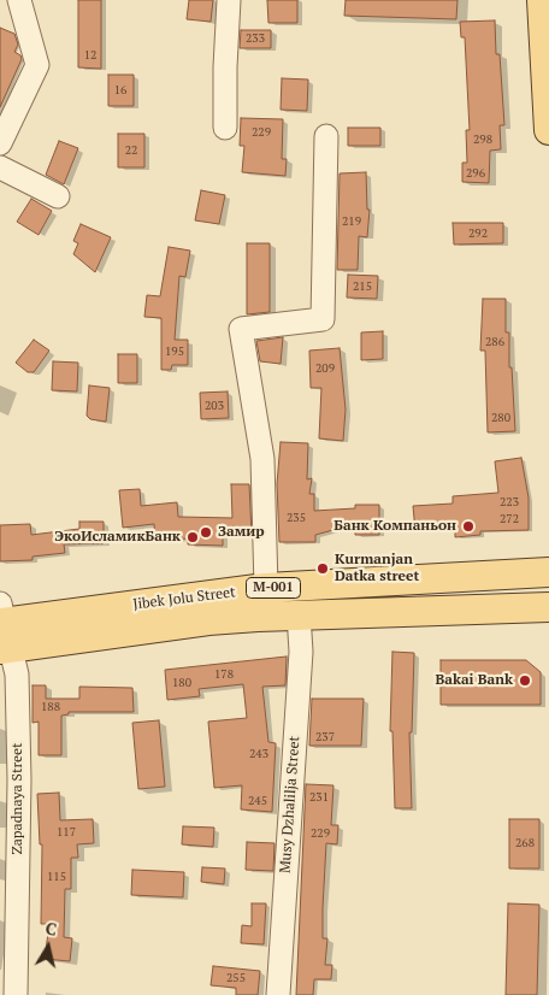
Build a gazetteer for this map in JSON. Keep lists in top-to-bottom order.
{
  "streets": {
    "main road": ["М-001", "Jibek Jolu Street"],
    "street": ["Zapadnaya Street", "Musy Dzhalilja Street"]
  },
  "crossings": [
    ["Jibek Jolu Street", "Zapadnaya Street"],
    ["Jibek Jolu Street", "Musy Dzhalilja Street"]
  ],
  "places": [
    "Банк Компаньон",
    "Замир",
    "ЭкоИсламикБанк",
    "Kurmanjan Datka street",
    "Bakai Bank"
  ],
  "house_numbers": [
    "233",
    "12",
    "16",
    "229",
    "298",
    "22",
    "296",
    "219",
    "292",
    "215",
    "286",
    "195",
    "209",
    "203",
    "280",
    "223",
    "235",
    "272",
    "178",
    "180",
    "188",
    "237",
    "243",
    "231",
    "245",
    "117",
    "229",
    "268",
    "115",
    "255"
  ],
  "north": "top"
}
